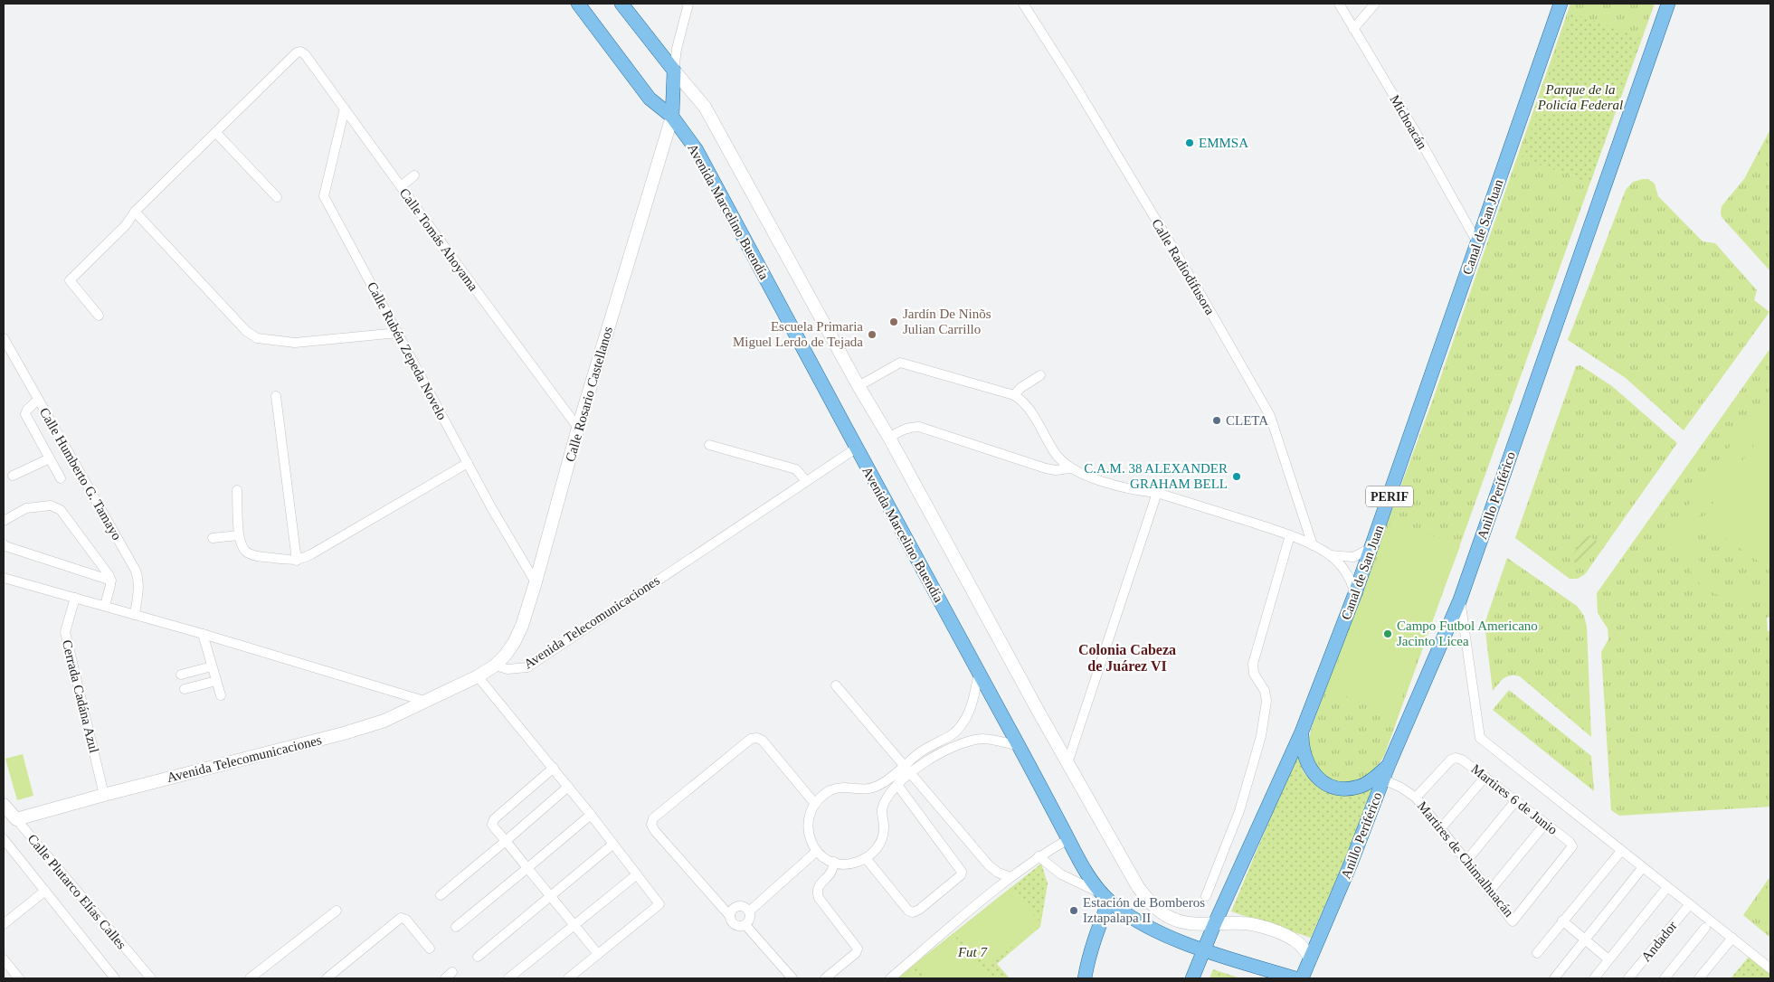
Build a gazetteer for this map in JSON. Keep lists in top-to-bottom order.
{
  "streets": {
    "main road": [
      "Avenida Marcelino Buendía",
      "Canal de San Juan",
      "Anillo Periférico",
      "PERIF"
    ],
    "street": [
      "Michoacán",
      "Calle Tomás Ahoyama",
      "Calle Radiodifusora",
      "Calle Rubén Zepeda Novelo",
      "Calle Rosario Castellanos",
      "Calle Humberto G. Tamayo",
      "Avenida Telecomunicaciones",
      "Cerrada Cadána Azul",
      "Martires 6 de Junio",
      "Martires de Chimalhuacán",
      "Calle Plutarco Elías Calles",
      "Andador"
    ]
  },
  "crossings": [
    ["Michoacán", "Canal de San Juan"],
    ["Avenida Marcelino Buendía", "Canal de San Juan"],
    ["Avenida Marcelino Buendía", "Calle Rosario Castellanos"],
    ["Avenida Marcelino Buendía", "Avenida Telecomunicaciones"],
    ["Calle Tomás Ahoyama", "Calle Rubén Zepeda Novelo"],
    ["Calle Tomás Ahoyama", "Calle Rosario Castellanos"],
    ["Calle Rubén Zepeda Novelo", "Calle Rosario Castellanos"],
    ["Calle Rosario Castellanos", "Avenida Telecomunicaciones"],
    ["Anillo Periférico", "Martires de Chimalhuacán"],
    ["Avenida Telecomunicaciones", "Cerrada Cadána Azul"],
    ["Avenida Telecomunicaciones", "Calle Plutarco Elías Calles"],
    ["Martires 6 de Junio", "Martires de Chimalhuacán"]
  ],
  "districts": ["Colonia Cabeza de Juárez VI"],
  "parks": ["Parque de la Policía Federal", "Fut 7"],
  "places": [
    "EMMSA",
    "Jardín De Ninõs Julian Carrillo",
    "Escuela Primaria Miguel Lerdo de Tejada",
    "CLETA",
    "C.A.M. 38 ALEXANDER GRAHAM BELL",
    "Campo Futbol Americano Jacinto Licea",
    "Estación de Bomberos Iztapalapa II"
  ]
}
